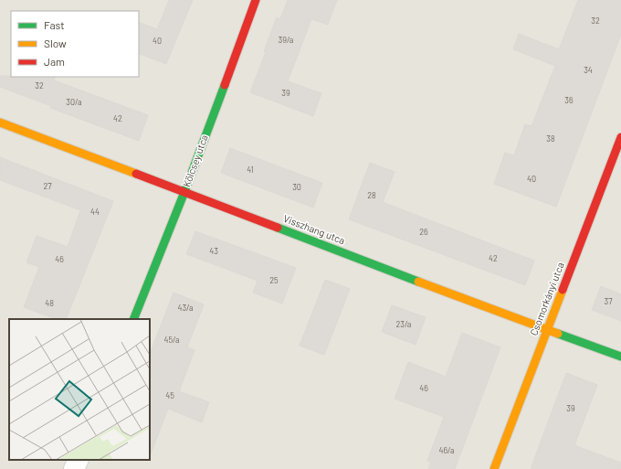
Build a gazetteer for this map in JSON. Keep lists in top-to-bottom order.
{
  "streets": {
    "street": ["Kölcsey utca", "Visszhang utca", "Csomorkányi utca"]
  },
  "crossings": [
    ["Kölcsey utca", "Visszhang utca"],
    ["Visszhang utca", "Csomorkányi utca"]
  ],
  "house_numbers": [
    "32",
    "39/a",
    "40",
    "34",
    "32",
    "39",
    "36",
    "30/a",
    "42",
    "38",
    "41",
    "40",
    "27",
    "30",
    "28",
    "44",
    "26",
    "43",
    "42",
    "46",
    "25",
    "37",
    "48",
    "43/a",
    "23/a",
    "45/a",
    "46",
    "45",
    "39",
    "46/a"
  ],
  "legend": ["Fast", "Slow", "Jam"]
}
